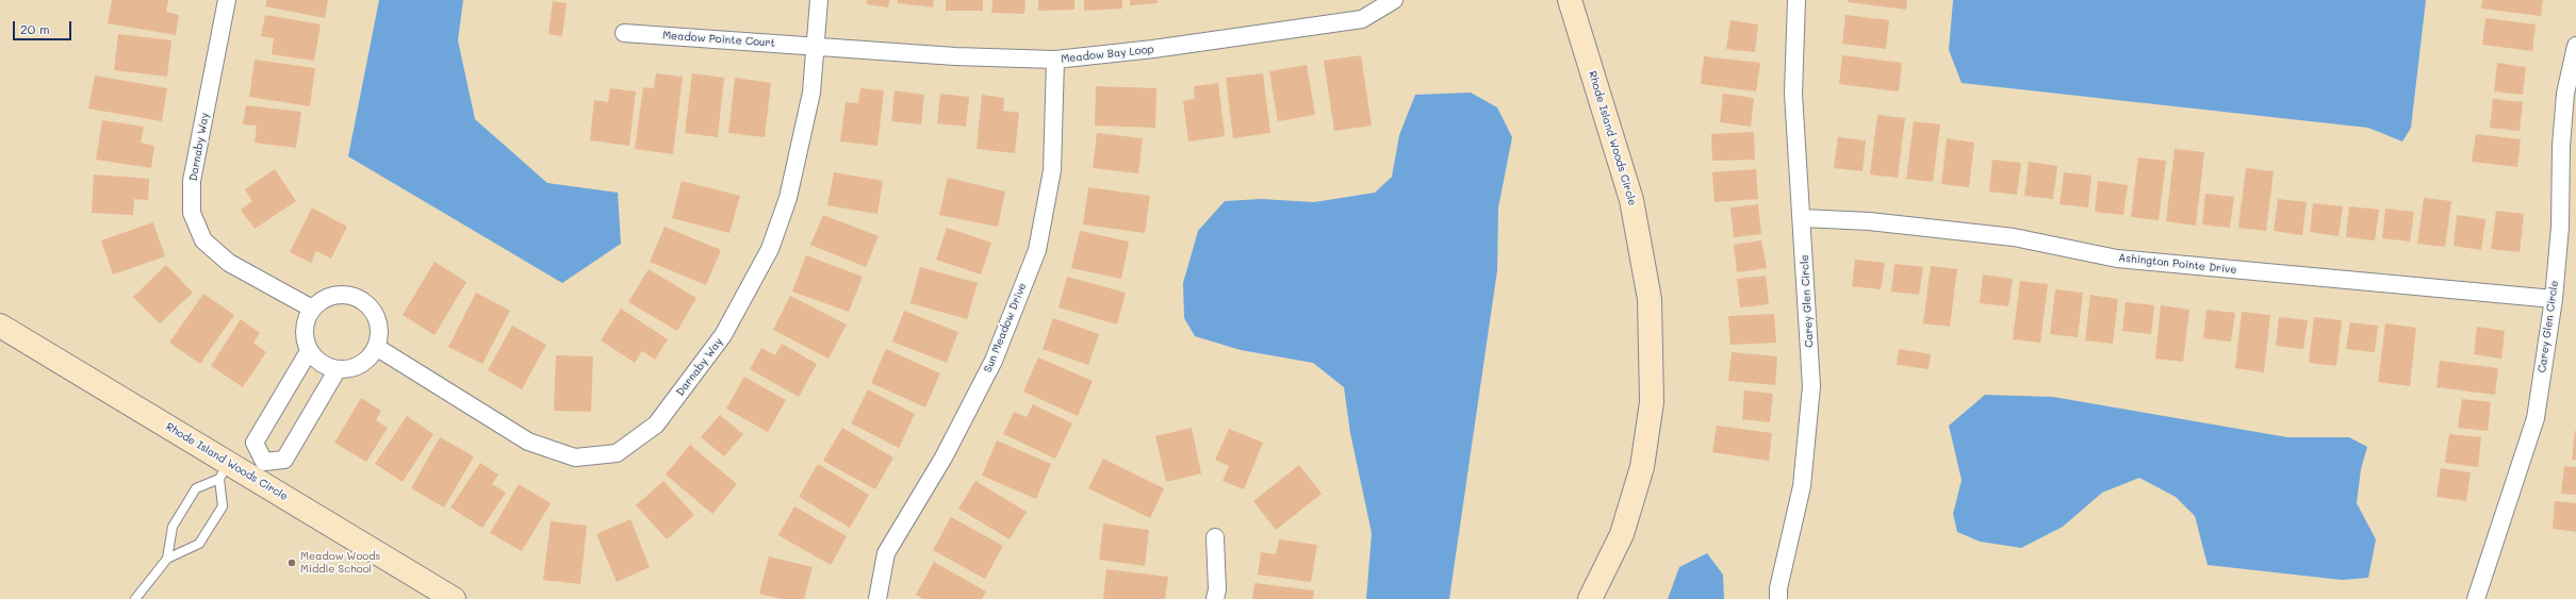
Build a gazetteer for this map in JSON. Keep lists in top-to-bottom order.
{
  "streets": {
    "street": [
      "Meadow Pointe Court",
      "Meadow Bay Loop",
      "Rhode Island Woods Circle",
      "Darnaby Way",
      "Ashington Pointe Drive",
      "Carey Glen Circle",
      "Sun Meadow Drive"
    ]
  },
  "crossings": [
    ["Meadow Pointe Court", "Meadow Bay Loop"],
    ["Meadow Pointe Court", "Darnaby Way"],
    ["Meadow Bay Loop", "Darnaby Way"],
    ["Meadow Bay Loop", "Sun Meadow Drive"],
    ["Ashington Pointe Drive", "Carey Glen Circle"]
  ],
  "places": ["Meadow Woods Middle School"],
  "scale_bar": "20 m"
}
